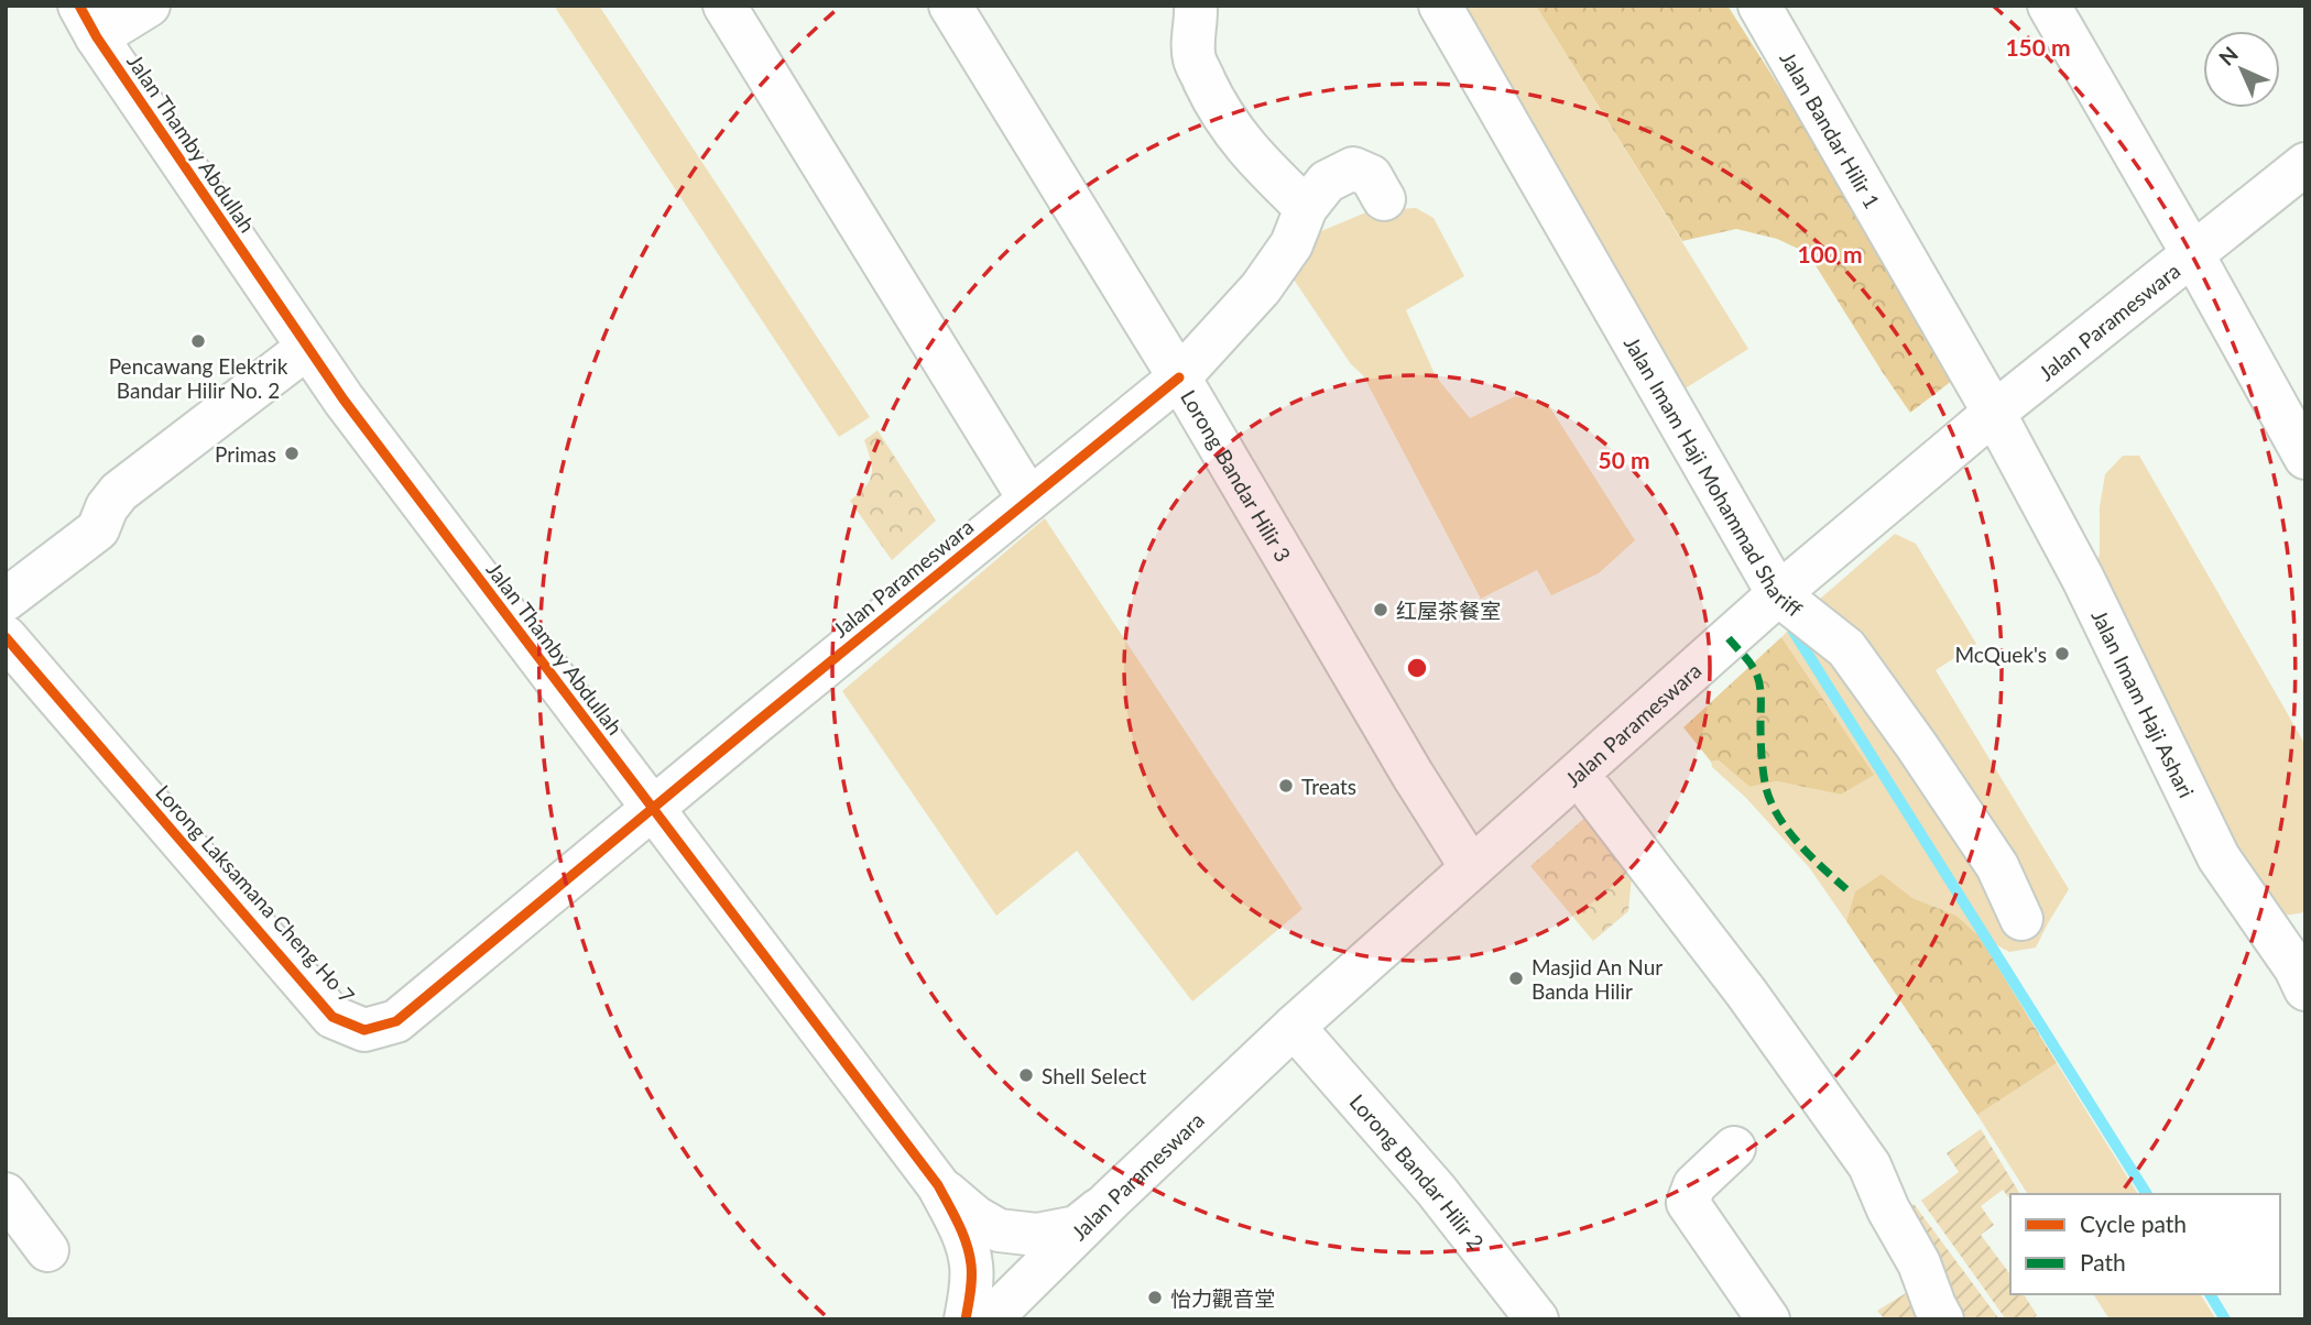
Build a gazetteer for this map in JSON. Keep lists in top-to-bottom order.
{
  "streets": {
    "street": [
      "Jalan Bandar Hilir 1",
      "Jalan Thamby Abdullah",
      "Jalan Parameswara",
      "Jalan Imam Haji Mohammad Shariff",
      "Lorong Bandar Hilir 3",
      "Jalan Imam Haji Ashari",
      "Lorong Laksamana Cheng Ho 7",
      "Lorong Bandar Hilir 2"
    ]
  },
  "crossings": [
    ["Jalan Bandar Hilir 1", "Jalan Parameswara"],
    ["Jalan Bandar Hilir 1", "Jalan Imam Haji Ashari"],
    ["Jalan Thamby Abdullah", "Jalan Parameswara"],
    ["Jalan Thamby Abdullah", "Lorong Laksamana Cheng Ho 7"],
    ["Jalan Parameswara", "Jalan Imam Haji Mohammad Shariff"],
    ["Jalan Parameswara", "Lorong Bandar Hilir 3"],
    ["Jalan Parameswara", "Jalan Imam Haji Ashari"],
    ["Jalan Parameswara", "Lorong Laksamana Cheng Ho 7"],
    ["Jalan Parameswara", "Lorong Bandar Hilir 2"]
  ],
  "places": [
    "Pencawang Elektrik Bandar Hilir No. 2",
    "Primas",
    "红屋茶餐室",
    "McQuek's",
    "Treats",
    "Masjid An Nur Banda Hilir",
    "Shell Select",
    "怡力觀音堂"
  ],
  "legend": ["Cycle path", "Path"],
  "north": "top left",
  "rings": ["150 m", "100 m", "50 m"]
}
